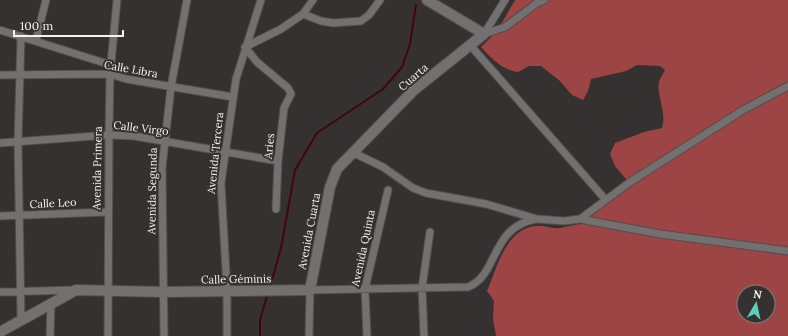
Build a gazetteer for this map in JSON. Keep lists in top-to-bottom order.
{
  "streets": {
    "street": [
      "Calle Libra",
      "Cuarta",
      "Calle Virgo",
      "Aries",
      "Avenida Tercera",
      "Avenida Primera",
      "Avenida Segunda",
      "Calle Leo",
      "Avenida Cuarta",
      "Avenida Quinta",
      "Calle Géminis"
    ]
  },
  "crossings": [
    ["Calle Libra", "Avenida Tercera"],
    ["Calle Libra", "Avenida Primera"],
    ["Calle Libra", "Avenida Segunda"],
    ["Cuarta", "Avenida Cuarta"],
    ["Calle Virgo", "Aries"],
    ["Calle Virgo", "Avenida Tercera"],
    ["Calle Virgo", "Avenida Primera"],
    ["Calle Virgo", "Avenida Segunda"],
    ["Aries", "Avenida Tercera"],
    ["Avenida Tercera", "Calle Géminis"],
    ["Avenida Primera", "Calle Leo"],
    ["Avenida Primera", "Calle Géminis"],
    ["Avenida Segunda", "Calle Géminis"],
    ["Avenida Cuarta", "Calle Géminis"],
    ["Avenida Quinta", "Calle Géminis"]
  ],
  "scale_bar": "100 m",
  "north": "top"
}
